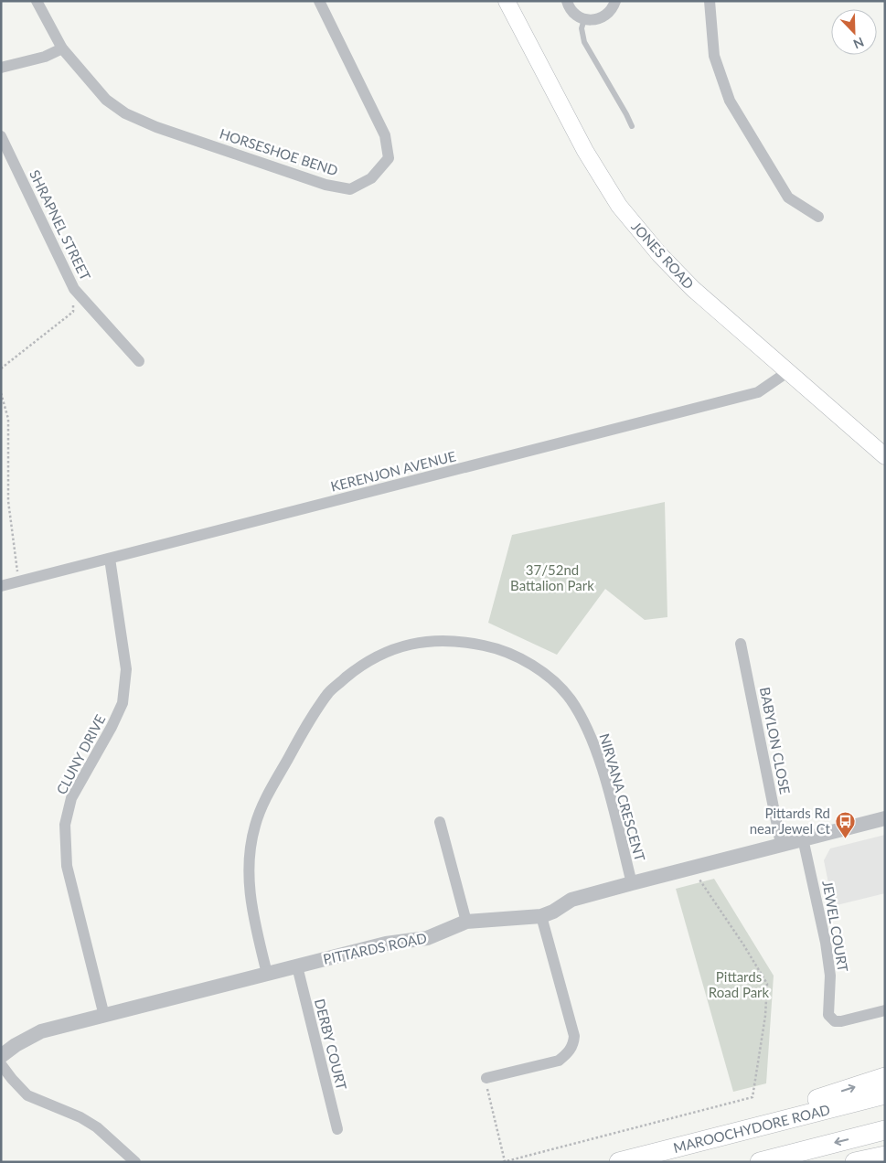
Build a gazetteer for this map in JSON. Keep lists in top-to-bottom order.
{
  "streets": {
    "highway": ["MAROOCHYDORE ROAD"],
    "main road": ["JONES ROAD"],
    "street": [
      "HORSESHOE BEND",
      "SHRAPNEL STREET",
      "KERENJON AVENUE",
      "BABYLON CLOSE",
      "CLUNY DRIVE",
      "NIRVANA CRESCENT",
      "JEWEL COURT",
      "PITTARDS ROAD",
      "DERBY COURT"
    ]
  },
  "crossings": [
    ["JONES ROAD", "KERENJON AVENUE"],
    ["KERENJON AVENUE", "CLUNY DRIVE"],
    ["BABYLON CLOSE", "PITTARDS ROAD"],
    ["CLUNY DRIVE", "PITTARDS ROAD"],
    ["NIRVANA CRESCENT", "PITTARDS ROAD"],
    ["JEWEL COURT", "PITTARDS ROAD"],
    ["PITTARDS ROAD", "DERBY COURT"]
  ],
  "parks": ["37/52nd Battalion Park", "Pittards Road Park"],
  "places": {
    "bus stop": ["Pittards Rd near Jewel Ct"]
  },
  "north": "bottom right"
}
